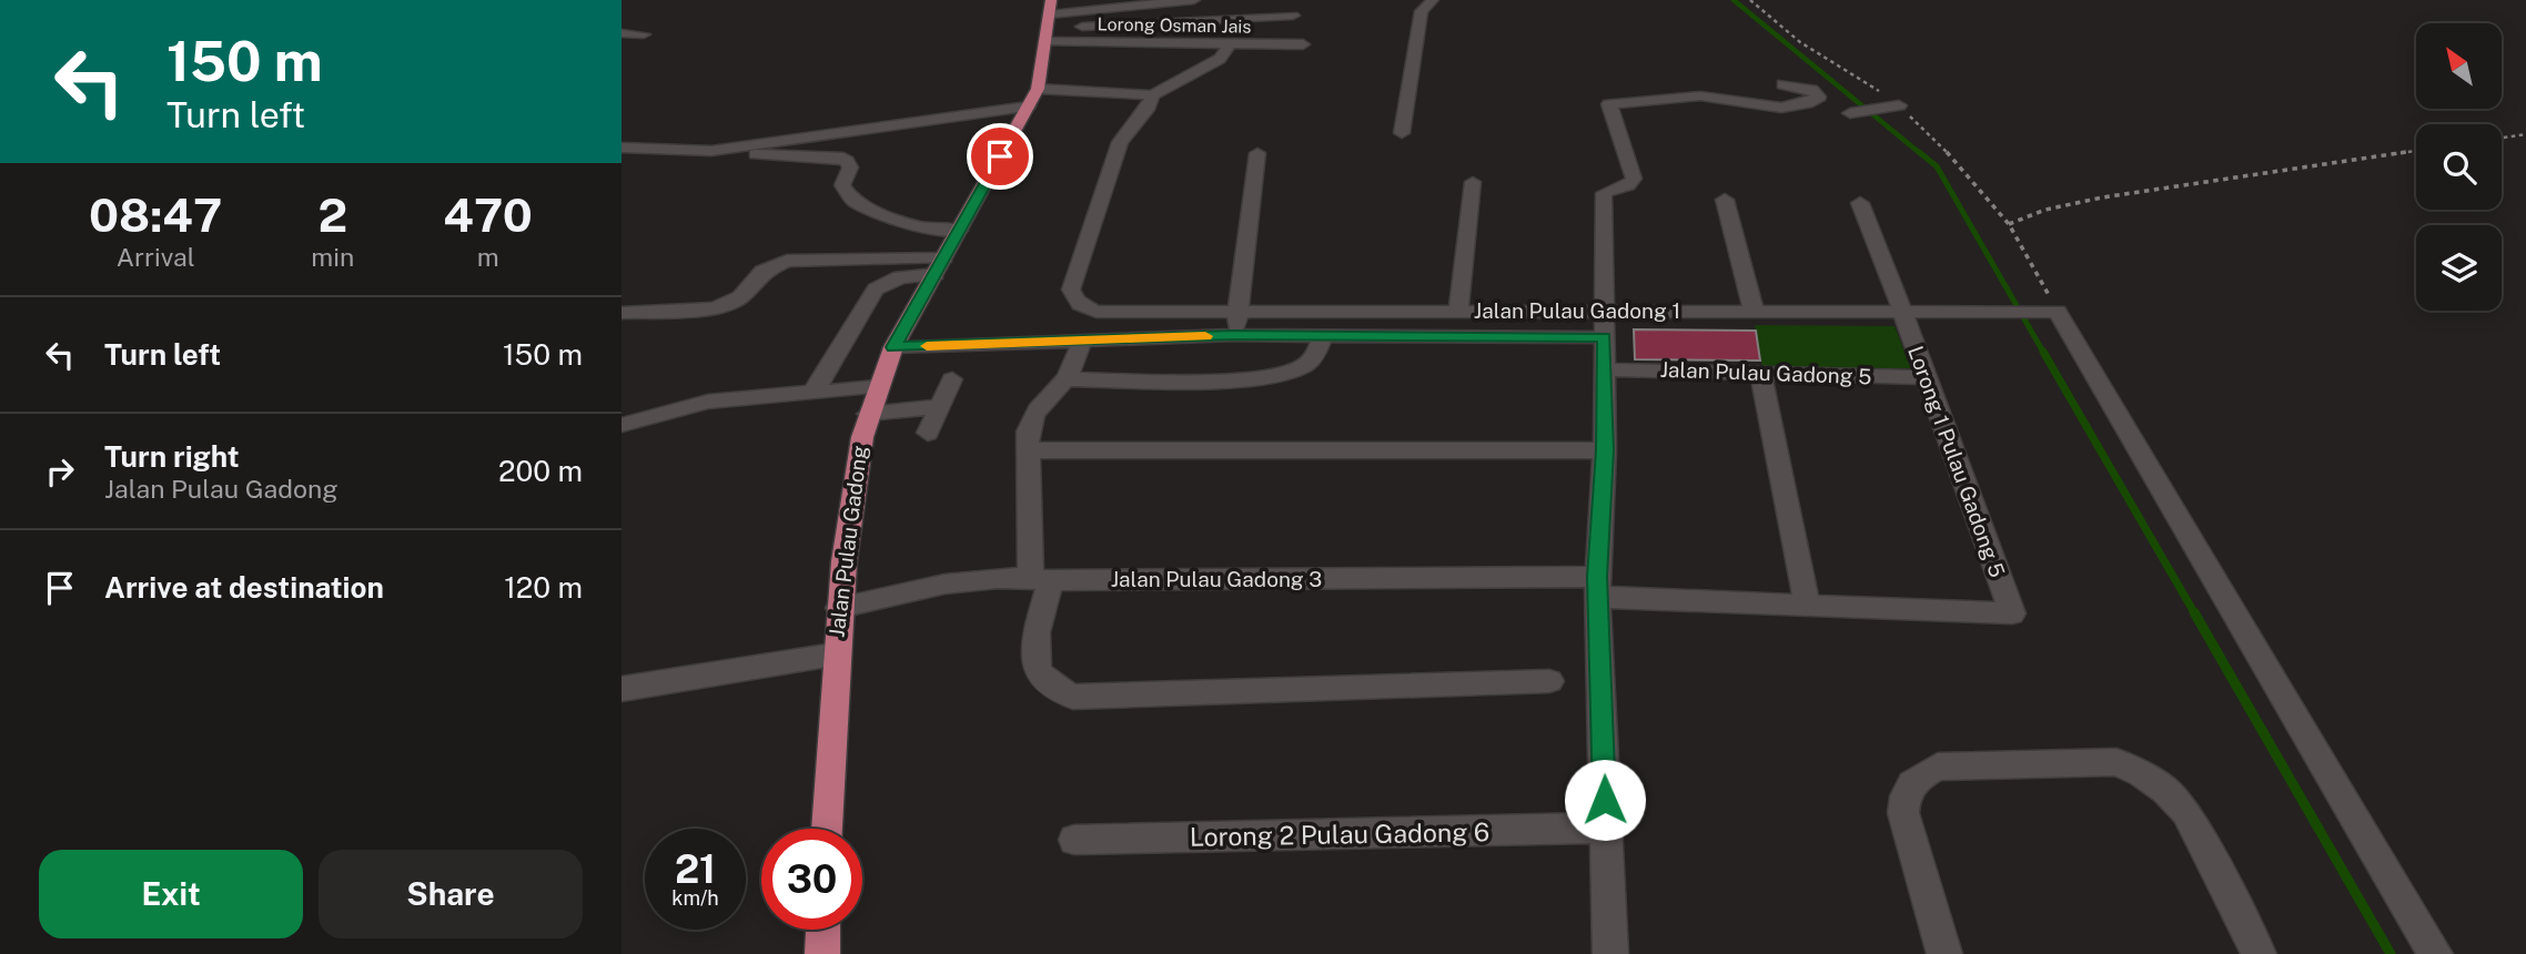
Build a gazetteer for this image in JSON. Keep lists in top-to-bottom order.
{
  "streets": {
    "main road": ["Jalan Pulau Gadong"],
    "street": [
      "Lorong Osman Jais",
      "Jalan Pulau Gadong 1",
      "Jalan Pulau Gadong 5",
      "Lorong 1 Pulau Gadong 5",
      "Jalan Pulau Gadong 3",
      "Lorong 2 Pulau Gadong 6"
    ]
  },
  "crossings": [
    ["Lorong Osman Jais", "Jalan Pulau Gadong"],
    ["Jalan Pulau Gadong 1", "Lorong 1 Pulau Gadong 5"],
    ["Jalan Pulau Gadong 5", "Lorong 1 Pulau Gadong 5"],
    ["Lorong 1 Pulau Gadong 5", "Jalan Pulau Gadong 3"],
    ["Jalan Pulau Gadong", "Jalan Pulau Gadong 3"]
  ],
  "north": "top left",
  "page": {
    "turn": ["150 m", "Turn left"],
    "eta": [
      "08:47",
      "Arrival",
      "2",
      "min",
      "470",
      "m"
    ],
    "list": [
      {
        "name": "Turn left",
        "value": "150 m"
      },
      {
        "name": "Turn right",
        "note": "Jalan Pulau Gadong",
        "value": "200 m"
      },
      {
        "name": "Arrive at destination",
        "value": "120 m"
      }
    ],
    "speed": "21 km/h",
    "limit": "30",
    "buttons": ["Exit", "Share"]
  }
}
